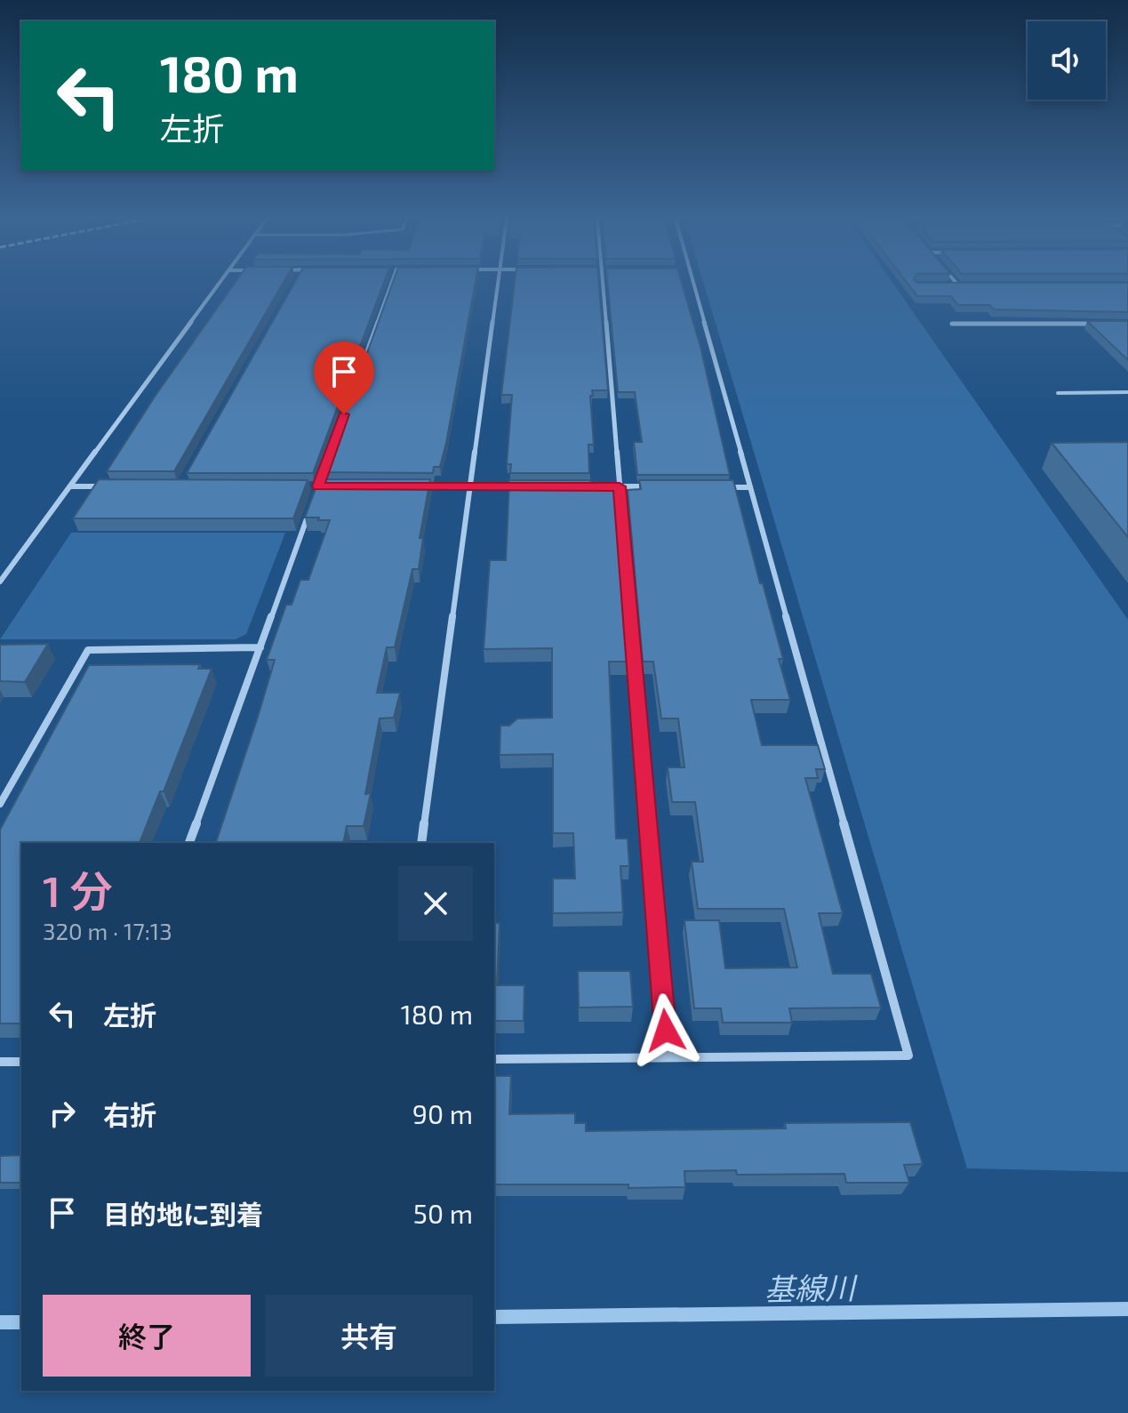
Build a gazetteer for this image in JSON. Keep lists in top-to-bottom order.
{
  "water": ["基線川"],
  "page": {
    "turn": ["180 m", "左折"],
    "heading": ["1 分", "320 m · 17:13"],
    "list": [
      {
        "name": "左折",
        "value": "180 m"
      },
      {
        "name": "右折",
        "value": "90 m"
      },
      {
        "name": "目的地に到着",
        "value": "50 m"
      }
    ],
    "buttons": ["終了", "共有"]
  }
}
